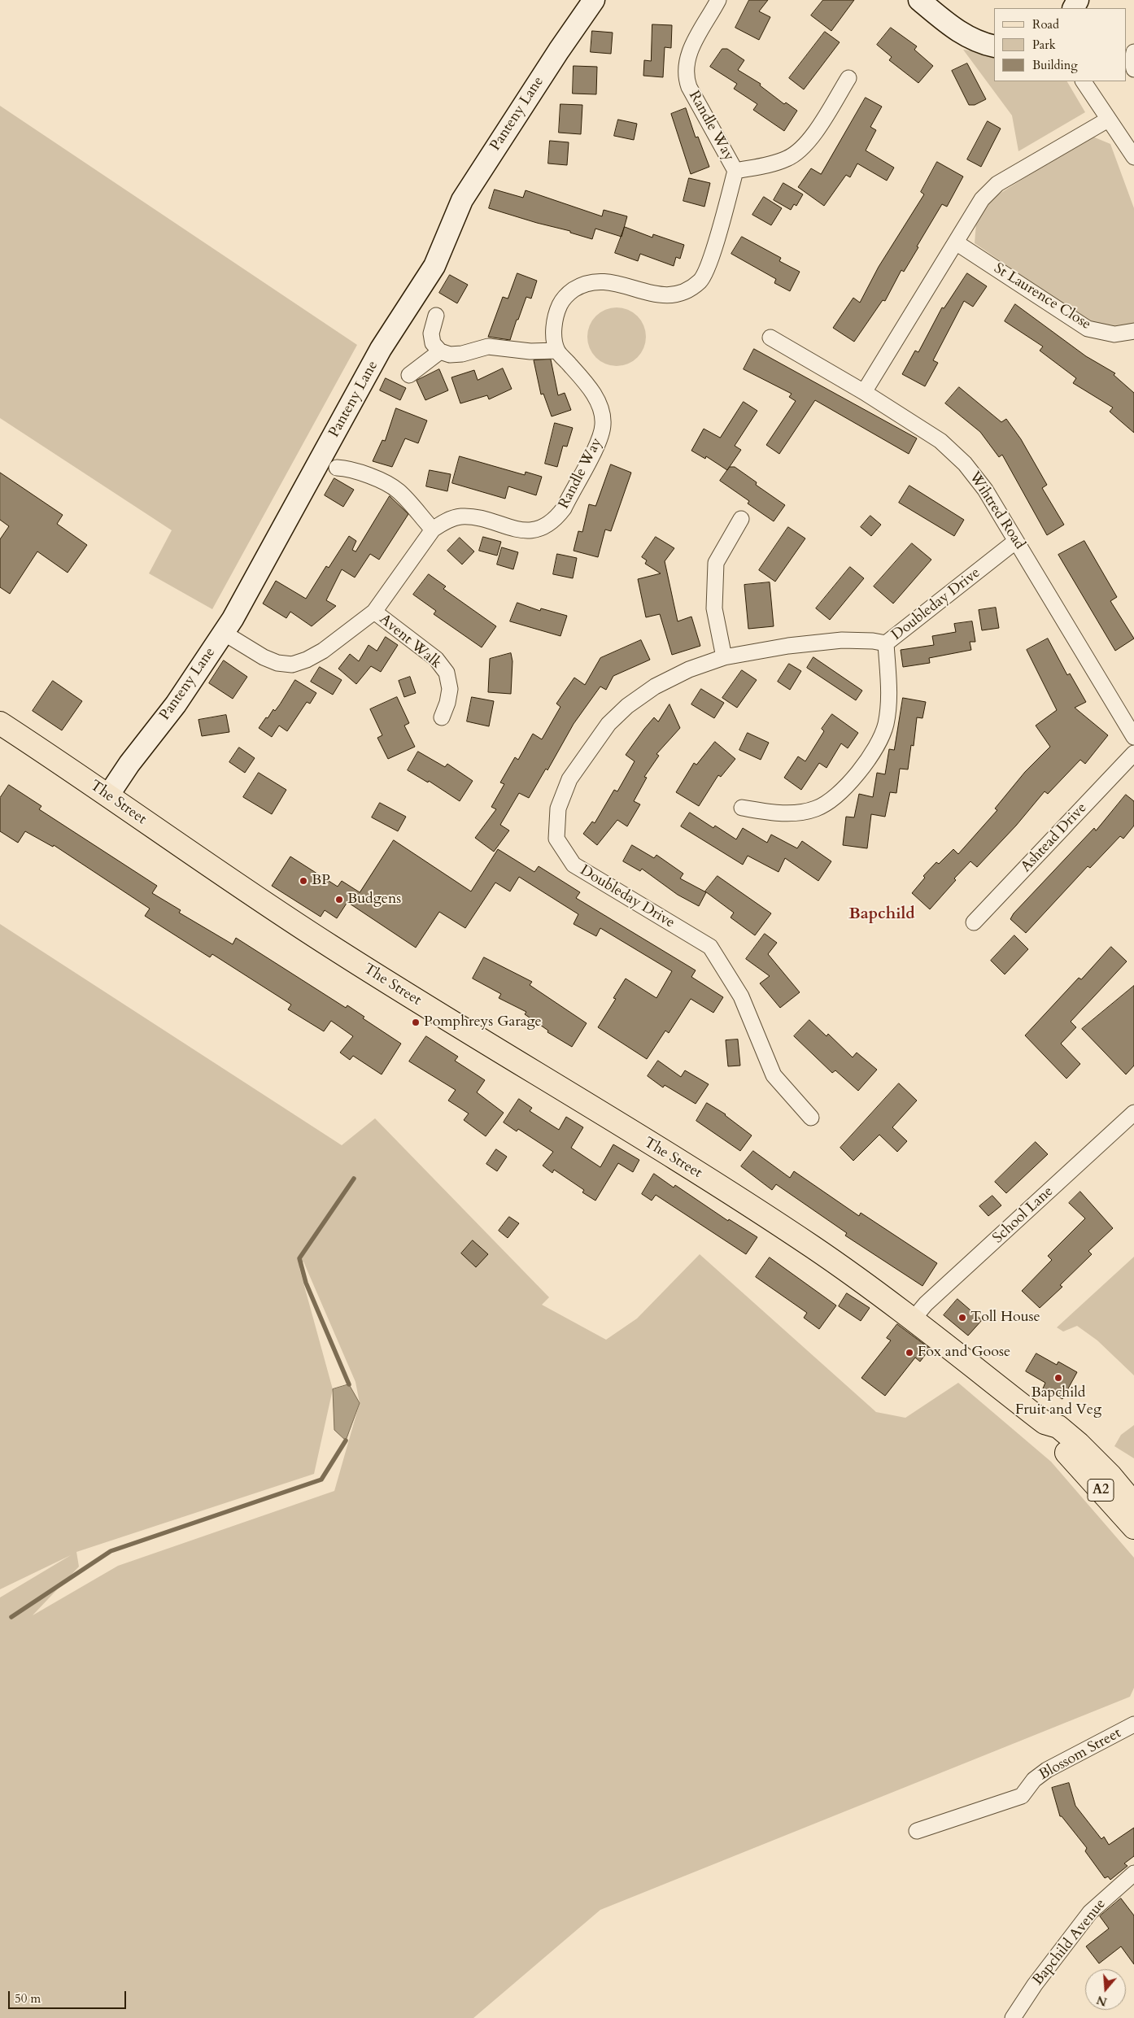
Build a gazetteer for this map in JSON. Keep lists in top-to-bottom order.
{
  "streets": {
    "main road": ["The Street", "A2"],
    "street": [
      "Panteny Lane",
      "Randle Way",
      "St Laurence Close",
      "Wihtred Road",
      "Doubleday Drive",
      "Avent Walk",
      "Ashtead Drive",
      "School Lane",
      "Blossom Street",
      "Bapchild Avenue"
    ]
  },
  "crossings": [
    ["Panteny Lane", "Randle Way"],
    ["Panteny Lane", "The Street"],
    ["Randle Way", "Avent Walk"],
    ["Wihtred Road", "Doubleday Drive"],
    ["The Street", "School Lane"],
    ["The Street", "A2"],
    ["School Lane", "A2"]
  ],
  "districts": ["Bapchild"],
  "places": [
    "BP",
    "Budgens",
    "Pomphreys Garage",
    "Toll House",
    "Fox and Goose",
    "Bapchild Fruit and Veg"
  ],
  "legend": ["Road", "Park", "Building"],
  "scale_bar": "50 m",
  "north": "bottom"
}
